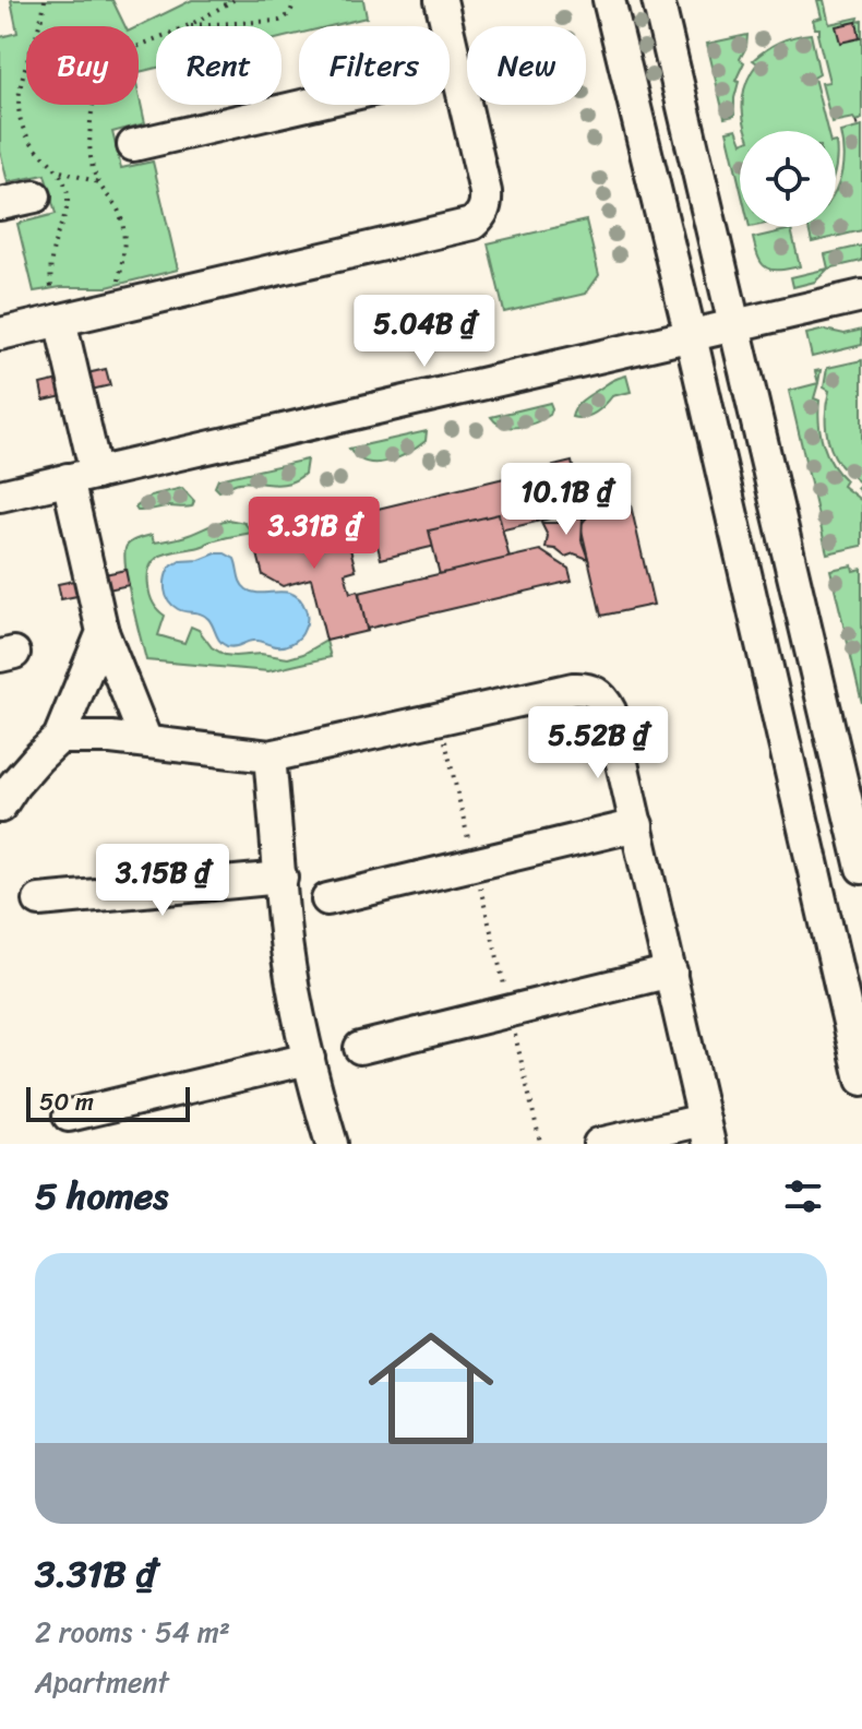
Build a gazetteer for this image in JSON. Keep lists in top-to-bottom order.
{
  "scale_bar": "50 m",
  "page": {
    "chip": [
      "Buy",
      "Rent",
      "Filters",
      "New"
    ],
    "price": [
      "5.04B ₫",
      "10.1B ₫",
      "3.31B ₫",
      "5.52B ₫",
      "3.15B ₫"
    ],
    "scale": "50 m",
    "heading": "5 homes",
    "list": [
      {
        "name": "3.31B ₫",
        "note": "2 rooms · 54 m² · Apartment"
      }
    ]
  }
}
